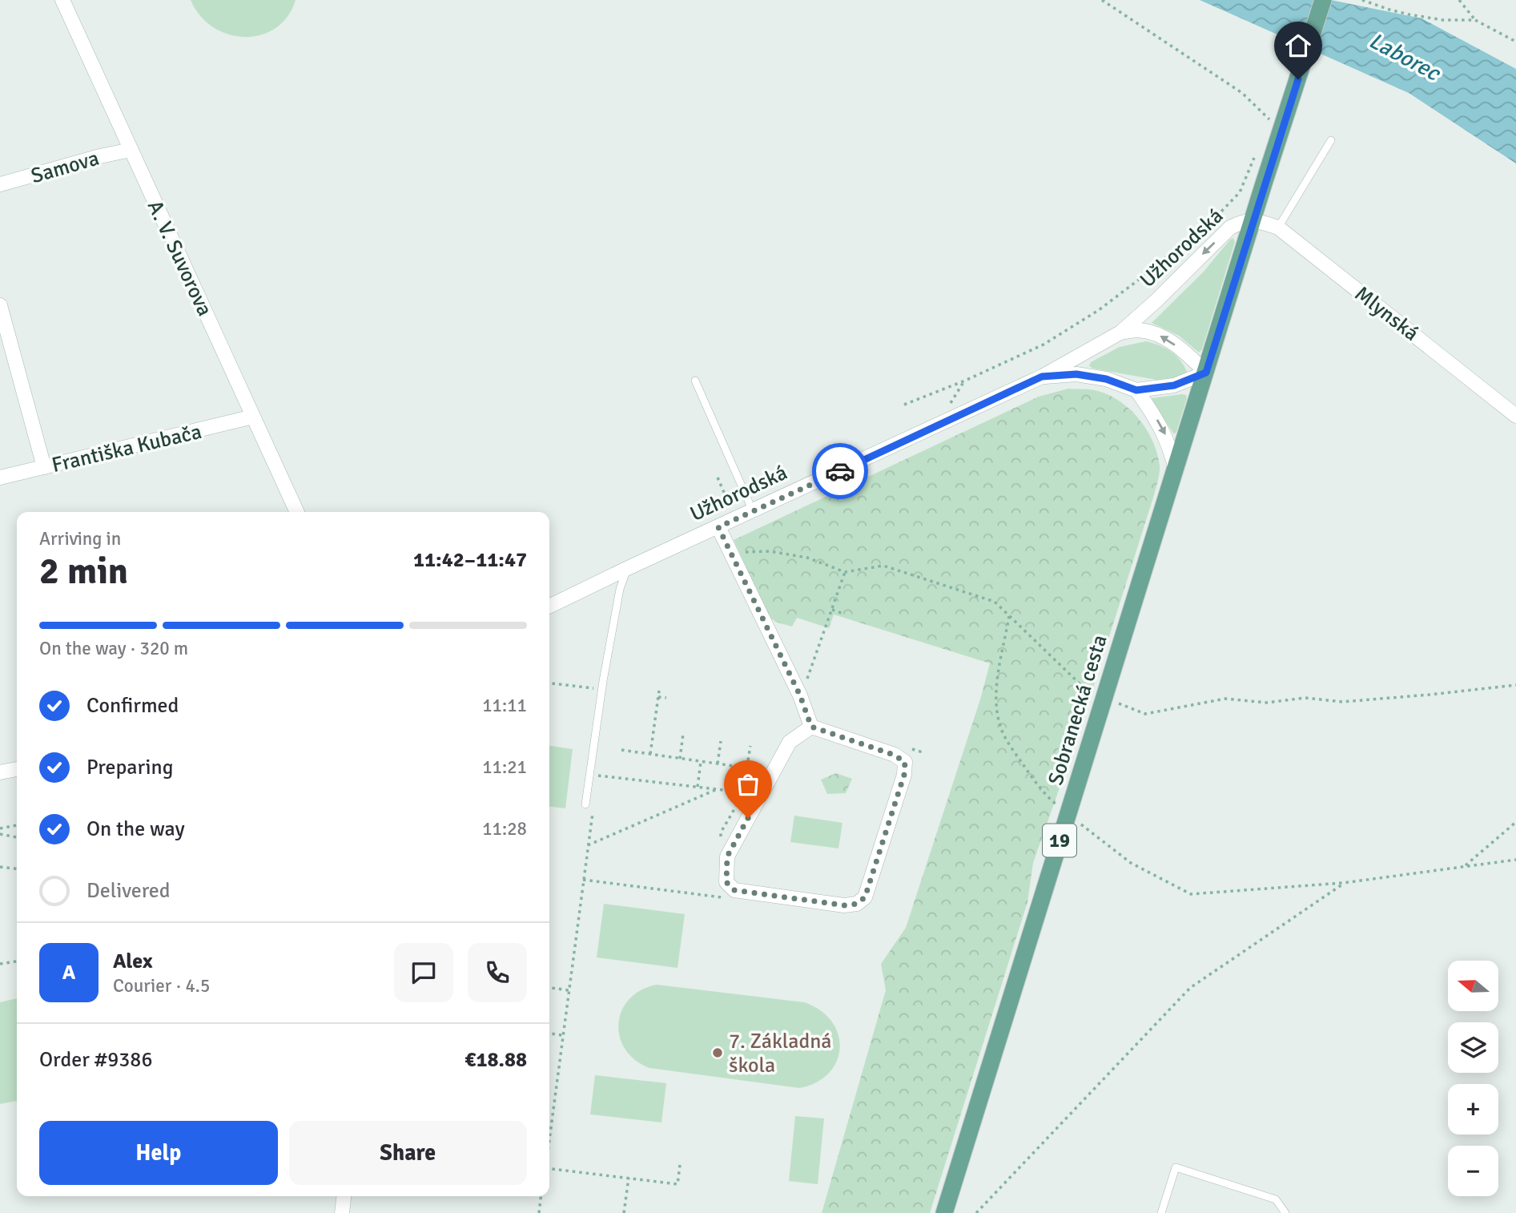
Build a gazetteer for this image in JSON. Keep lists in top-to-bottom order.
{
  "streets": {
    "main road": ["Užhorodská", "Sobranecká cesta", "19"],
    "street": [
      "Samova",
      "A. V. Suvorova",
      "Mlynská",
      "Františka Kubača"
    ]
  },
  "crossings": [
    ["Samova", "A. V. Suvorova"],
    ["Užhorodská", "Mlynská"],
    ["Užhorodská", "Sobranecká cesta"],
    ["A. V. Suvorova", "Františka Kubača"],
    ["Mlynská", "Sobranecká cesta"]
  ],
  "water": ["Laborec"],
  "places": ["7. Základná škola"],
  "north": "left",
  "page": {
    "heading": ["2 min", "Arriving in", "11:42–11:47"],
    "panel": [
      "Alex",
      "Courier · 4.5",
      "Order #9386",
      "€18.88"
    ],
    "bar": "On the way · 320 m",
    "list": [
      ["Confirmed", "11:11"],
      ["Preparing", "11:21"],
      ["On the way", "11:28"],
      "Delivered"
    ],
    "round": "A",
    "map_buttons": ["+", "−"],
    "buttons": ["Help", "Share"]
  }
}
